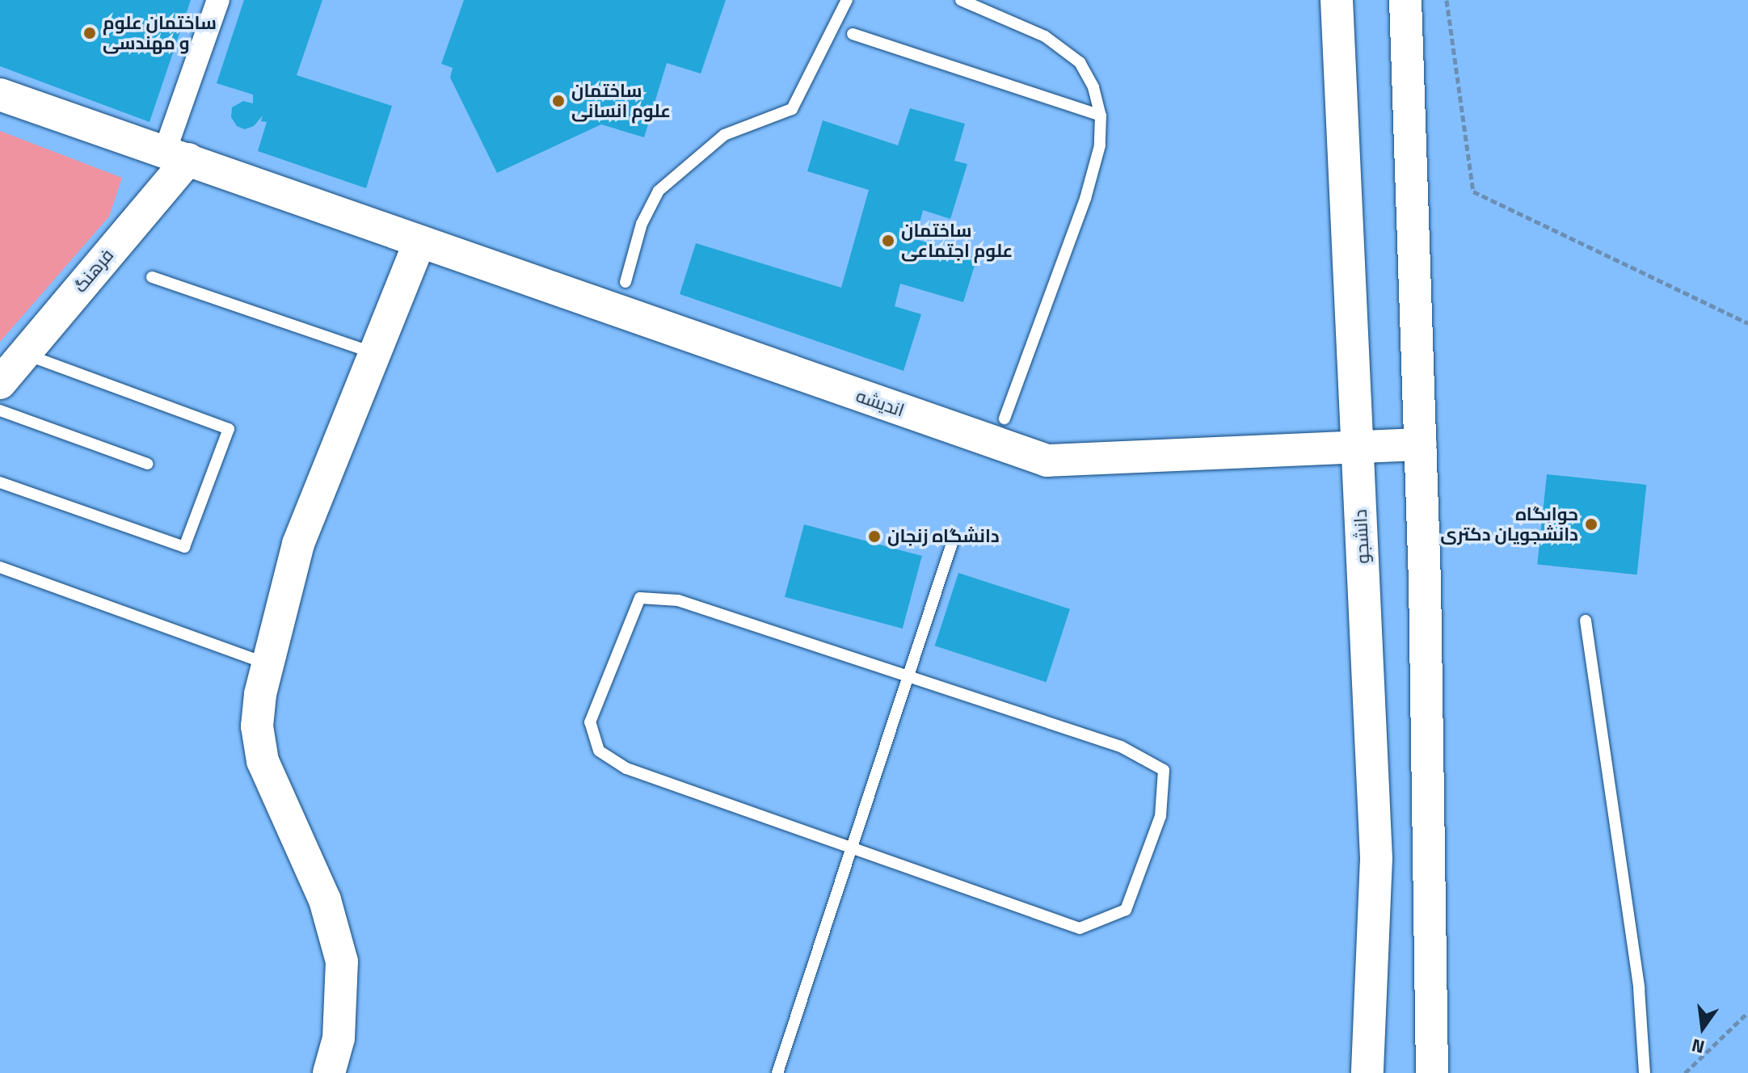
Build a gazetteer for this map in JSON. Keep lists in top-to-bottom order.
{
  "streets": {
    "street": ["فرهنگ", "اندیشه", "دانشجو"]
  },
  "crossings": [
    ["فرهنگ", "اندیشه"],
    ["اندیشه", "دانشجو"]
  ],
  "places": [
    "ساختمان علوم و مهندسی",
    "ساختمان علوم انسانی",
    "ساختمان علوم اجتماعی",
    "حوابگاه دانشجویان دکتری",
    "دانشگاه زنجان"
  ],
  "north": "bottom"
}
